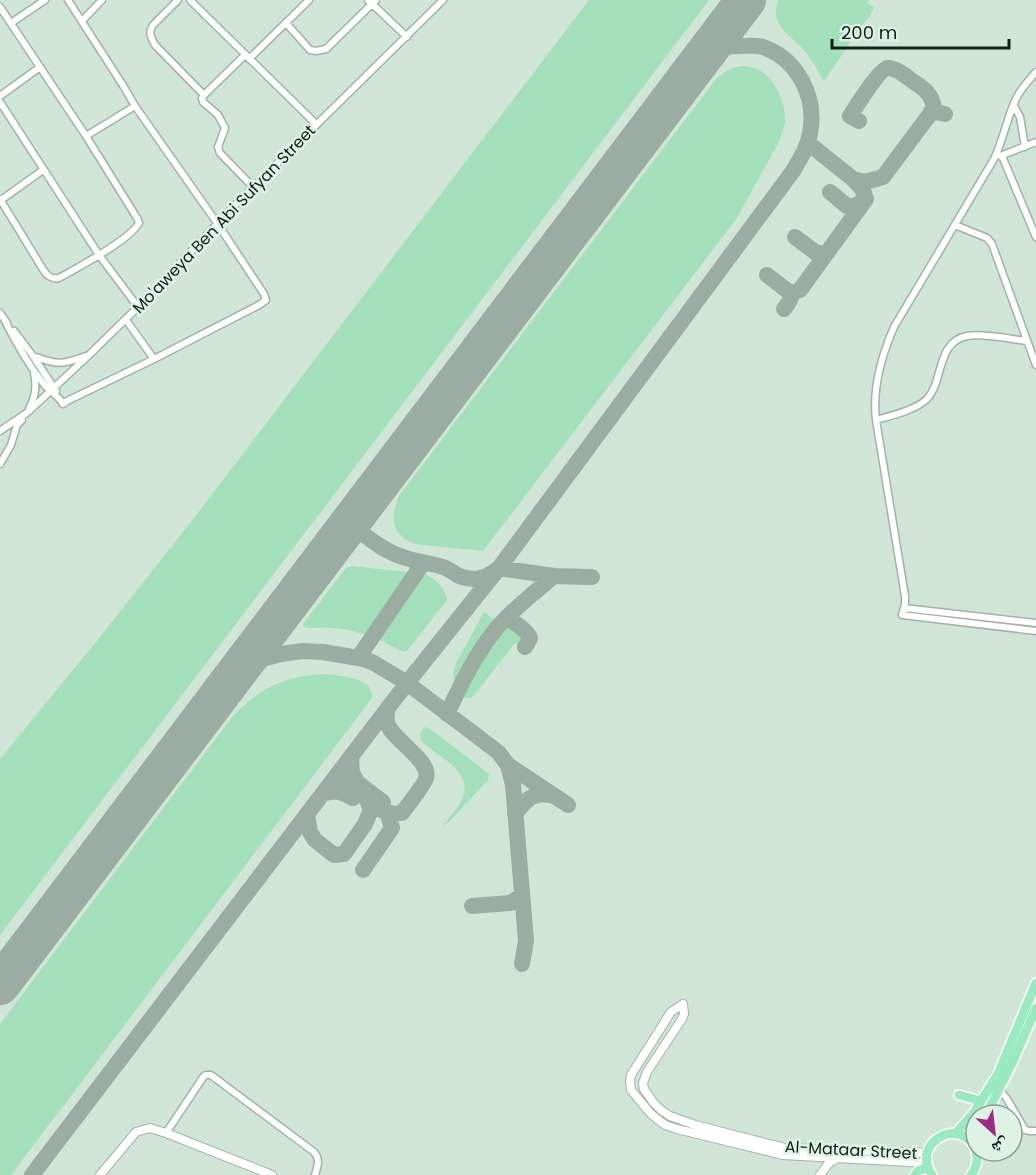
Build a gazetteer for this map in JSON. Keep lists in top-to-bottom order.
{
  "streets": {
    "street": ["Mo'aweya Ben Abi Sufyan Street", "Al-Mataar Street"]
  },
  "scale_bar": "200 m",
  "north": "bottom right"
}
